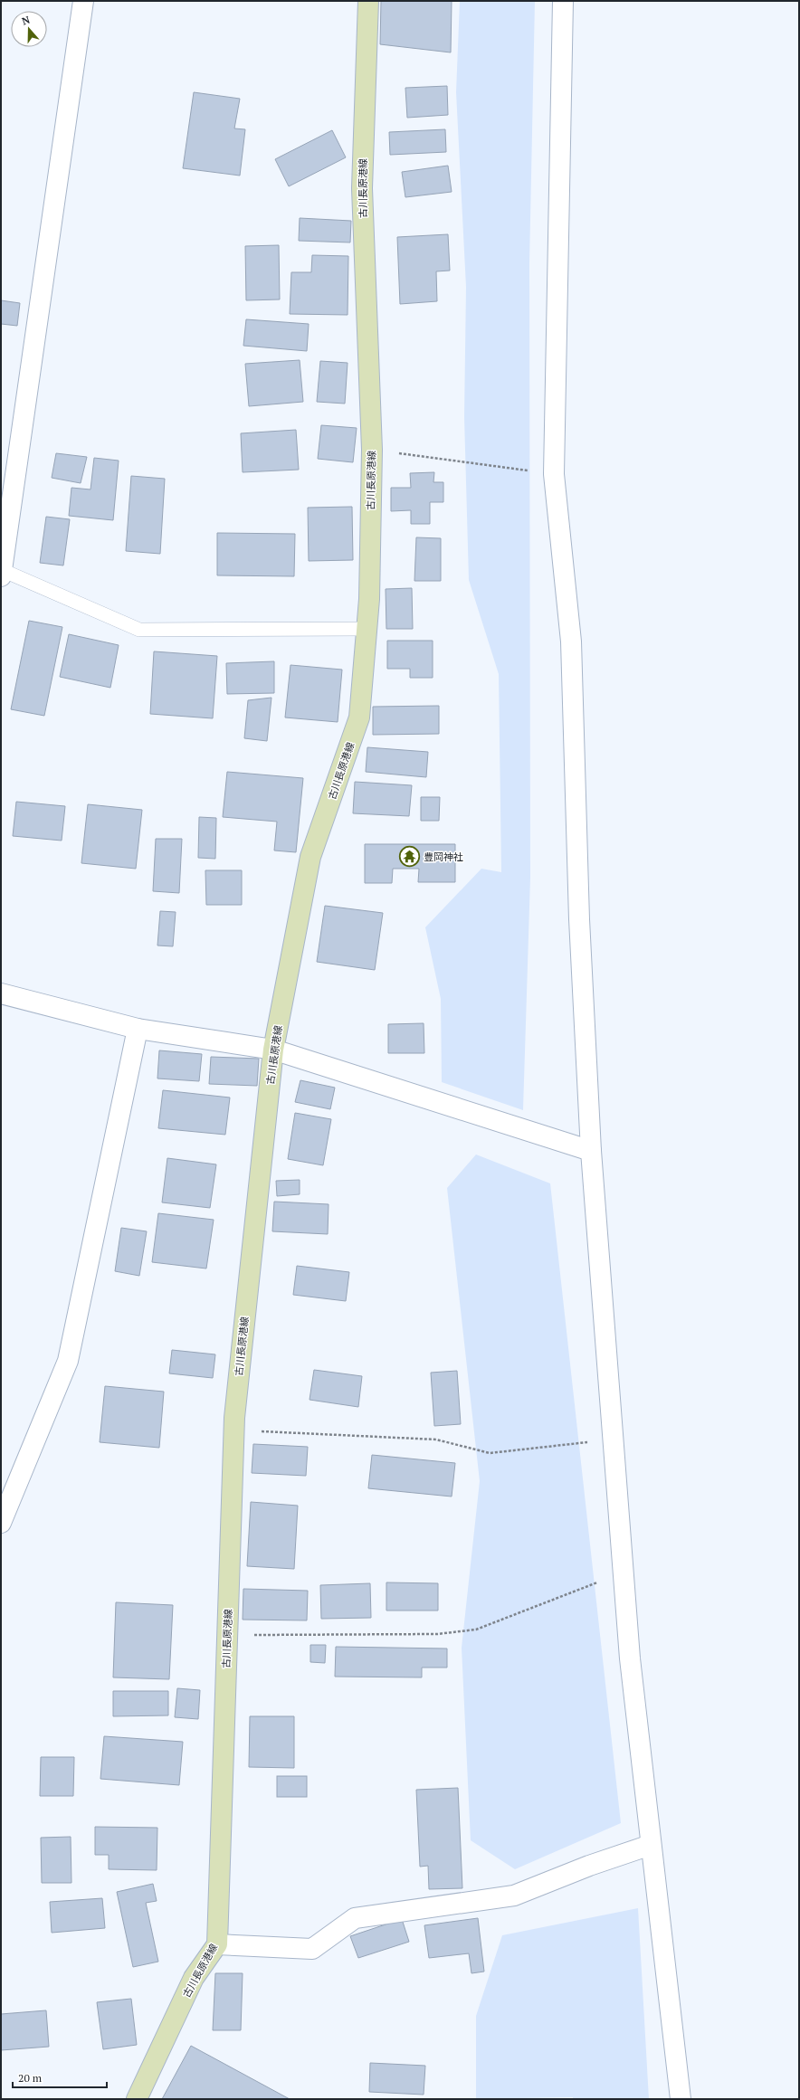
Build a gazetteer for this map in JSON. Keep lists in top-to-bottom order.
{
  "streets": {
    "main road": ["古川長原港線"]
  },
  "places": {
    "temple": ["豊岡神社"]
  },
  "scale_bar": "20 m",
  "north": "top"
}
